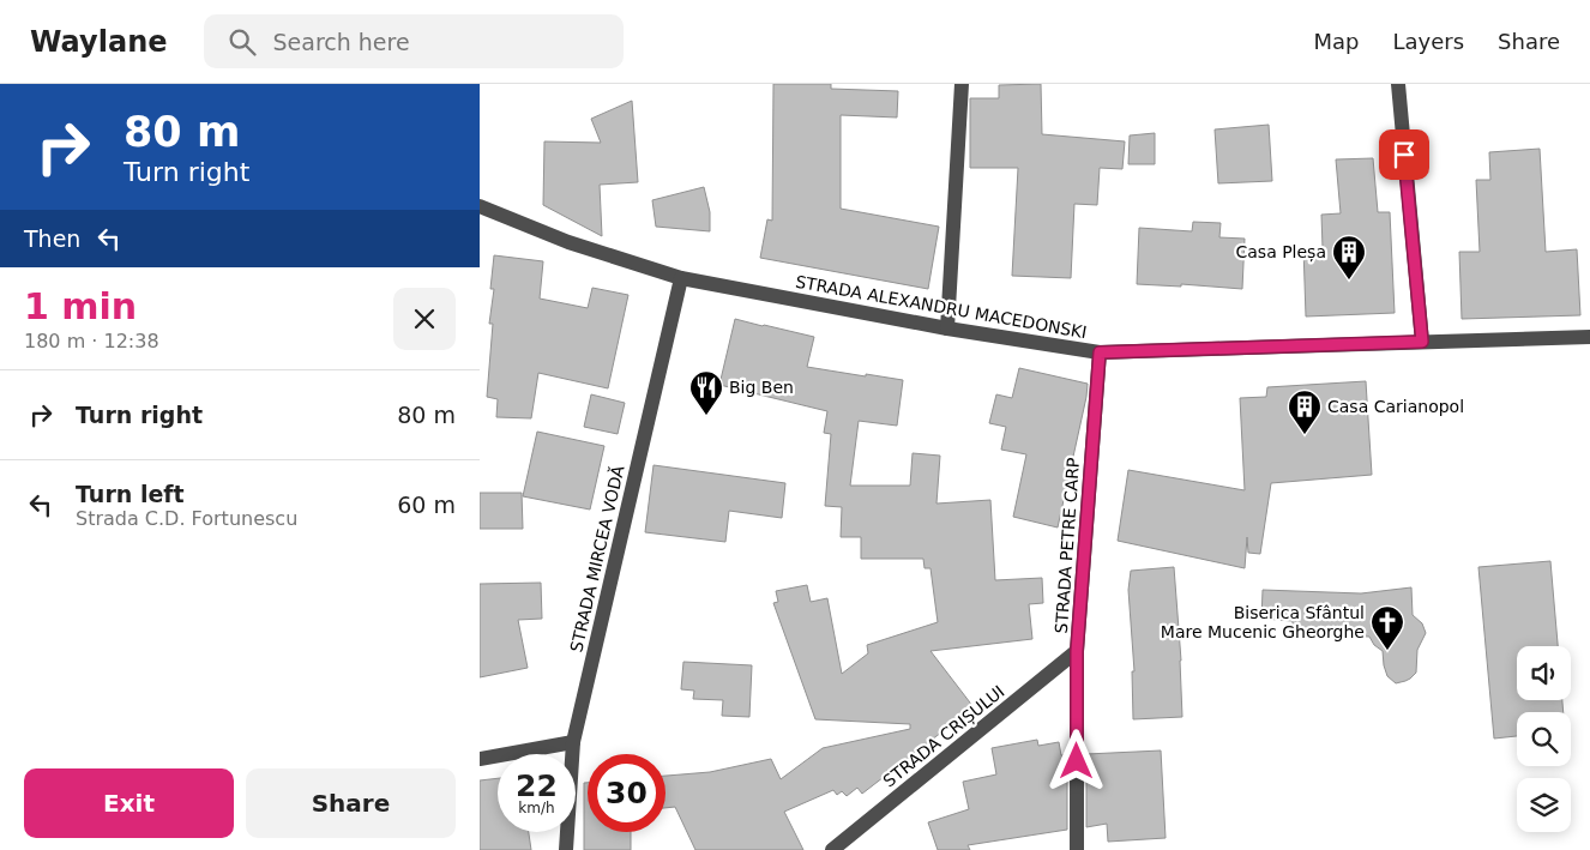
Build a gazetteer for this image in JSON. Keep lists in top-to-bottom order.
{
  "streets": {
    "street": [
      "STRADA ALEXANDRU MACEDONSKI",
      "STRADA PETRE CARP",
      "STRADA MIRCEA VODĂ",
      "STRADA CRIȘULUI"
    ]
  },
  "crossings": [
    ["STRADA ALEXANDRU MACEDONSKI", "STRADA PETRE CARP"],
    ["STRADA ALEXANDRU MACEDONSKI", "STRADA MIRCEA VODĂ"],
    ["STRADA PETRE CARP", "STRADA CRIȘULUI"]
  ],
  "places": {
    "building": ["Casa Pleșa", "Casa Carianopol"],
    "restaurant": ["Big Ben"],
    "church": ["Biserica Sfântul Mare Mucenic Gheorghe"]
  },
  "page": {
    "header": "Waylane",
    "search": "Search here",
    "nav": ["Map", "Layers", "Share"],
    "turn": ["80 m", "Turn right"],
    "then": "Then",
    "heading": ["1 min", "180 m · 12:38"],
    "list": [
      {
        "name": "Turn right",
        "value": "80 m"
      },
      {
        "name": "Turn left",
        "note": "Strada C.D. Fortunescu",
        "value": "60 m"
      }
    ],
    "speed": "22 km/h",
    "limit": "30",
    "buttons": ["Exit", "Share"]
  }
}
